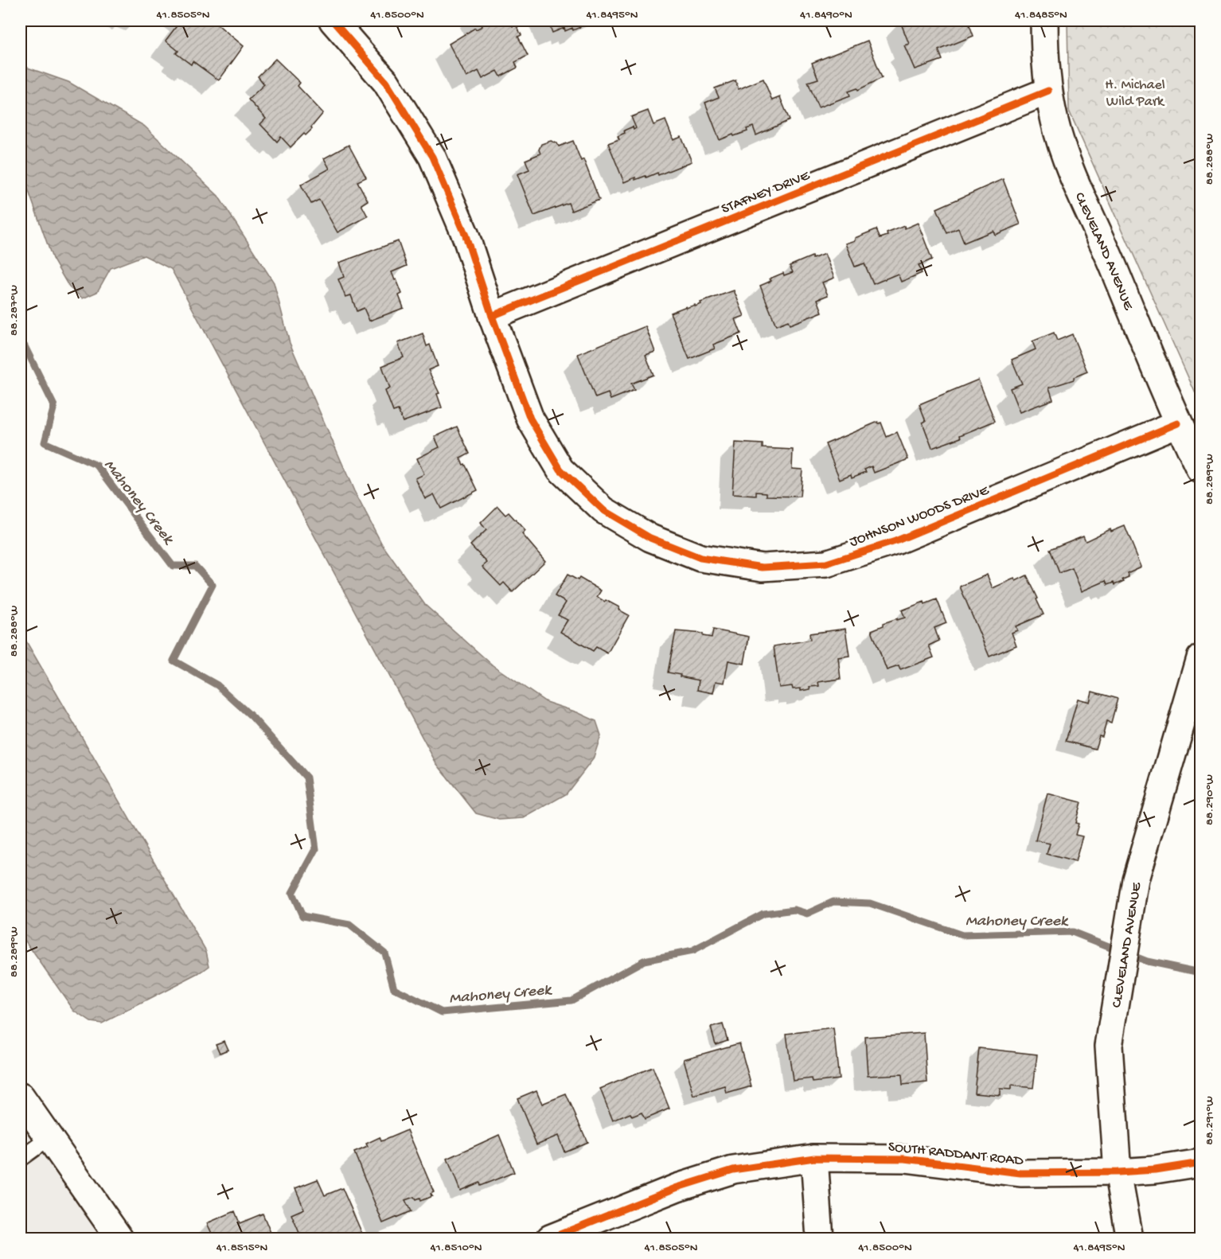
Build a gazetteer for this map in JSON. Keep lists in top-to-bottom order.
{
  "streets": {
    "street": [
      "STAFNEY DRIVE",
      "CLEVELAND AVENUE",
      "JOHNSON WOODS DRIVE",
      "SOUTH RADDANT ROAD"
    ]
  },
  "crossings": [
    ["STAFNEY DRIVE", "CLEVELAND AVENUE"],
    ["STAFNEY DRIVE", "JOHNSON WOODS DRIVE"],
    ["CLEVELAND AVENUE", "JOHNSON WOODS DRIVE"],
    ["CLEVELAND AVENUE", "SOUTH RADDANT ROAD"]
  ],
  "water": ["Mahoney Creek"],
  "parks": ["H. Michael Wild Park"],
  "coordinates": [
    "41.8505°N",
    "41.8500°N",
    "41.8495°N",
    "41.8490°N",
    "41.8485°N",
    "88.288°W",
    "88.287°W",
    "88.289°W",
    "88.290°W",
    "88.291°W",
    "41.8515°N",
    "41.8510°N"
  ]
}
